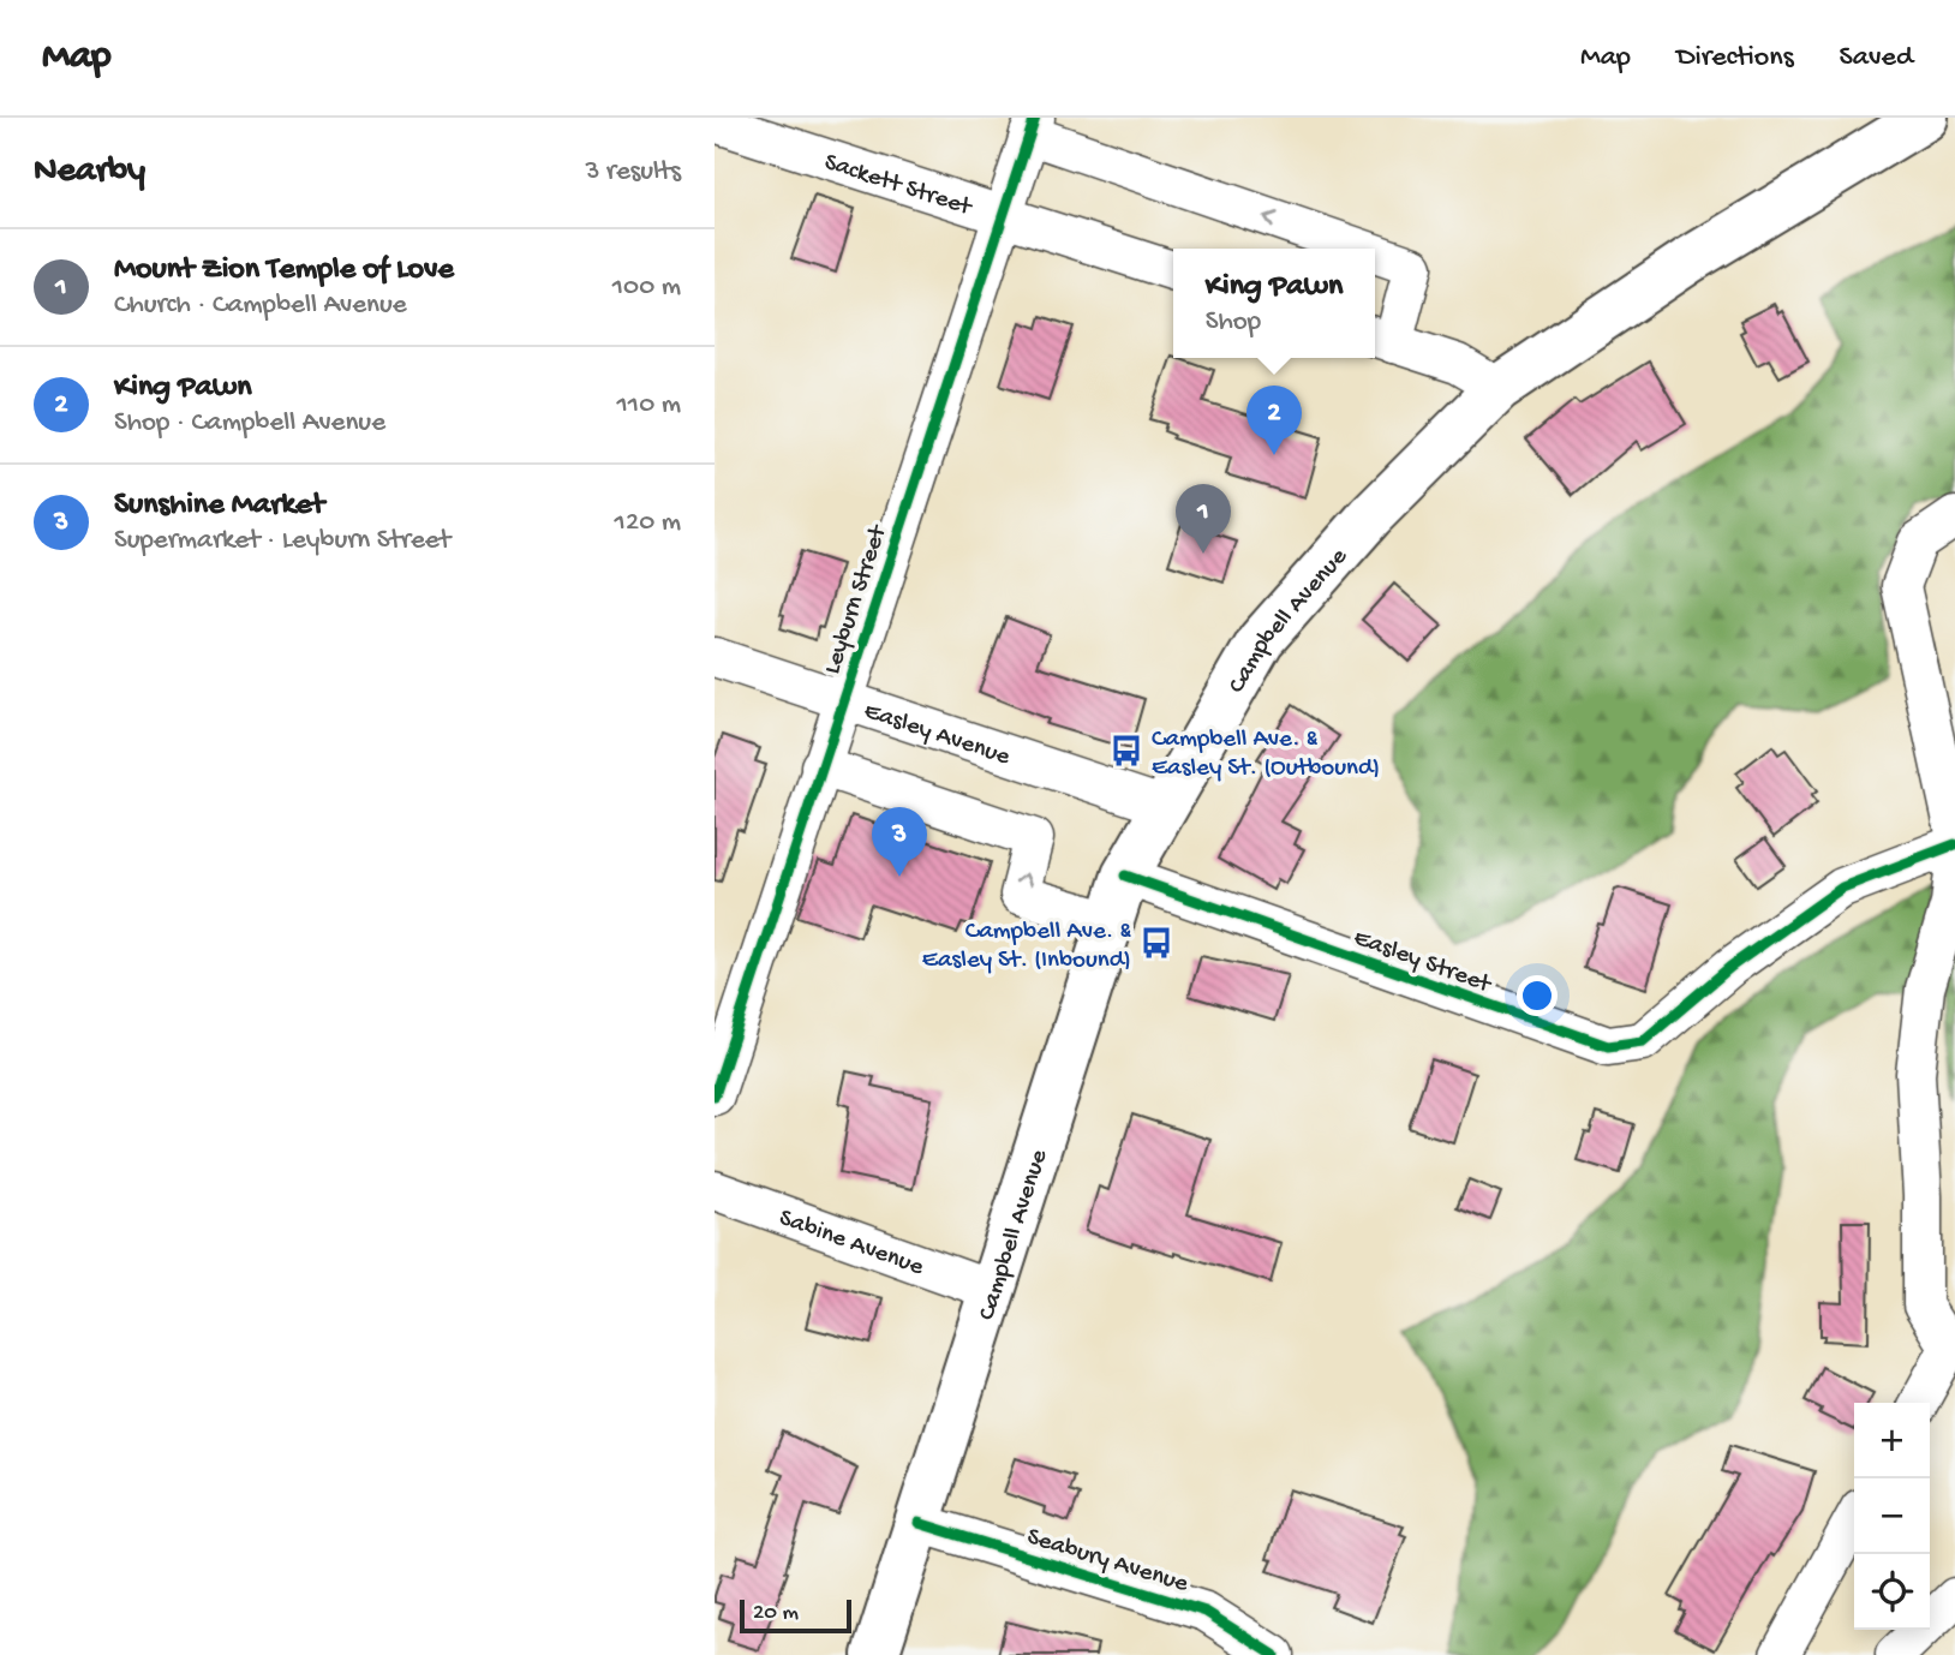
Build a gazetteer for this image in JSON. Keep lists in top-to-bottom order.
{
  "streets": {
    "main road": ["Campbell Avenue"],
    "street": [
      "Sackett Street",
      "Leyburn Street",
      "Easley Avenue",
      "Easley Street",
      "Sabine Avenue",
      "Seabury Avenue"
    ]
  },
  "crossings": [
    ["Sackett Street", "Leyburn Street"],
    ["Leyburn Street", "Easley Avenue"],
    ["Campbell Avenue", "Easley Avenue"],
    ["Campbell Avenue", "Easley Street"],
    ["Campbell Avenue", "Sabine Avenue"],
    ["Campbell Avenue", "Seabury Avenue"]
  ],
  "places": {
    "bus stop": ["Campbell Ave. & Easley St. (Outbound)", "Campbell Ave. & Easley St. (Inbound)"]
  },
  "scale_bar": "20 m",
  "page": {
    "header": "Map",
    "nav": ["Map", "Directions", "Saved"],
    "heading": ["Nearby", "3 results"],
    "list": [
      {
        "mark": "1",
        "name": "Mount Zion Temple of Love",
        "note": "Church · Campbell Avenue",
        "value": "100 m"
      },
      {
        "mark": "2",
        "name": "King Pawn",
        "note": "Shop · Campbell Avenue",
        "value": "110 m"
      },
      {
        "mark": "3",
        "name": "Sunshine Market",
        "note": "Supermarket · Leyburn Street",
        "value": "120 m"
      }
    ],
    "popup": ["King Pawn", "Shop"],
    "pins": ["2", "1", "3"],
    "map_buttons": ["+", "−"],
    "scale": "20 m"
  }
}
